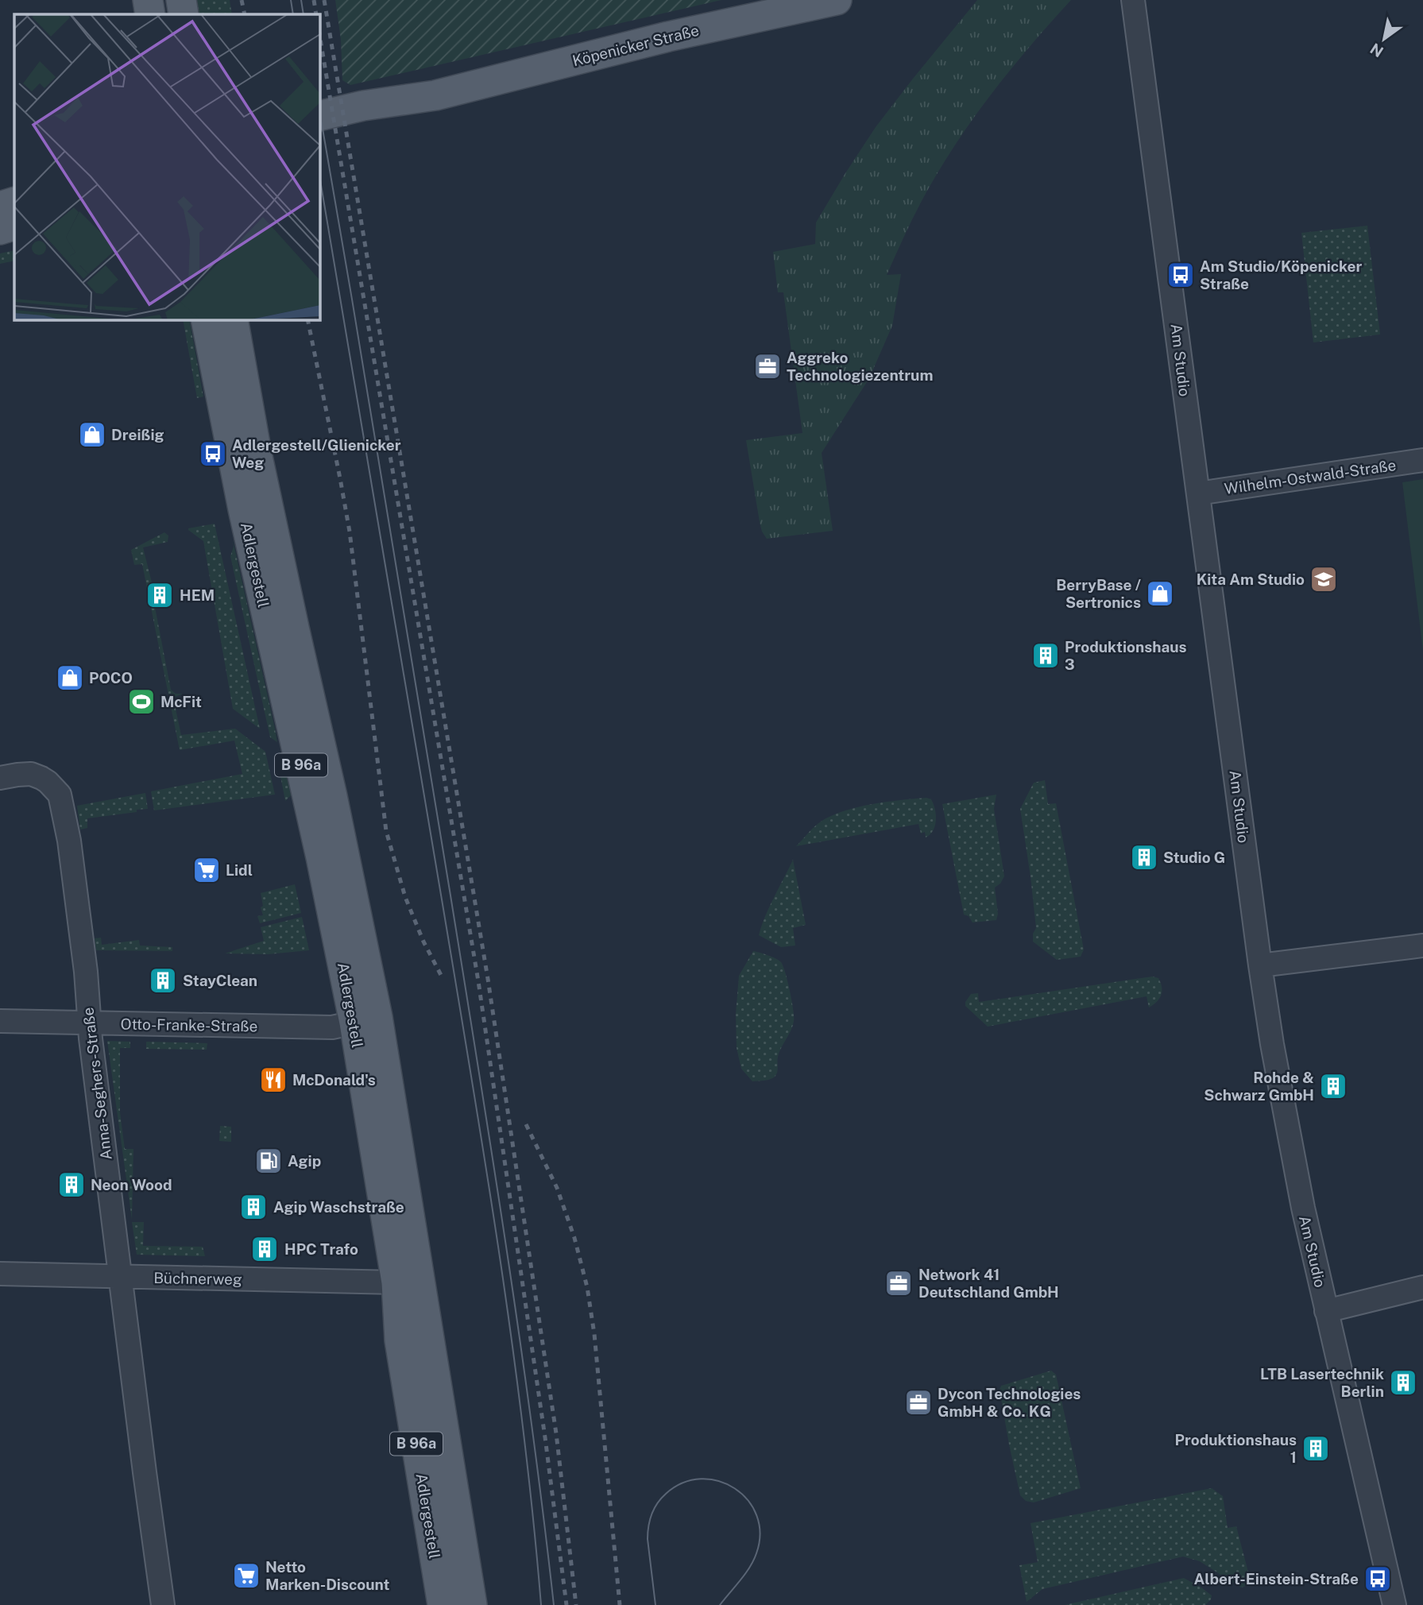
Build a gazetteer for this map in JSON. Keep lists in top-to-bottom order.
{
  "streets": {
    "main road": ["Köpenicker Straße", "Adlergestell", "B 96a"],
    "street": [
      "Am Studio",
      "Wilhelm-Ostwald-Straße",
      "Otto-Franke-Straße",
      "Anna-Seghers-Straße",
      "Büchnerweg"
    ]
  },
  "crossings": [
    ["Am Studio", "Wilhelm-Ostwald-Straße"],
    ["Adlergestell", "Otto-Franke-Straße"],
    ["Adlergestell", "Büchnerweg"],
    ["Otto-Franke-Straße", "Anna-Seghers-Straße"],
    ["Anna-Seghers-Straße", "Büchnerweg"]
  ],
  "places": {
    "bus stop": ["Am Studio/Köpenicker Straße", "Adlergestell/Glienicker Weg", "Albert-Einstein-Straße"],
    "office": ["Aggreko Technologiezentrum", "Network 41 Deutschland GmbH", "Dycon Technologies GmbH & Co. KG"],
    "shop": ["Dreißig", "BerryBase / Sertronics", "POCO"],
    "school or university": ["Kita Am Studio"],
    "building": [
      "HEM",
      "Produktionshaus 3",
      "Studio G",
      "StayClean",
      "Rohde & Schwarz GmbH",
      "Neon Wood",
      "Agip Waschstraße",
      "HPC Trafo",
      "LTB Lasertechnik Berlin",
      "Produktionshaus 1"
    ],
    "sports": ["McFit"],
    "supermarket": ["Lidl", "Netto Marken-Discount"],
    "restaurant": ["McDonald's"],
    "fuel station": ["Agip"]
  },
  "north": "bottom left"
}
